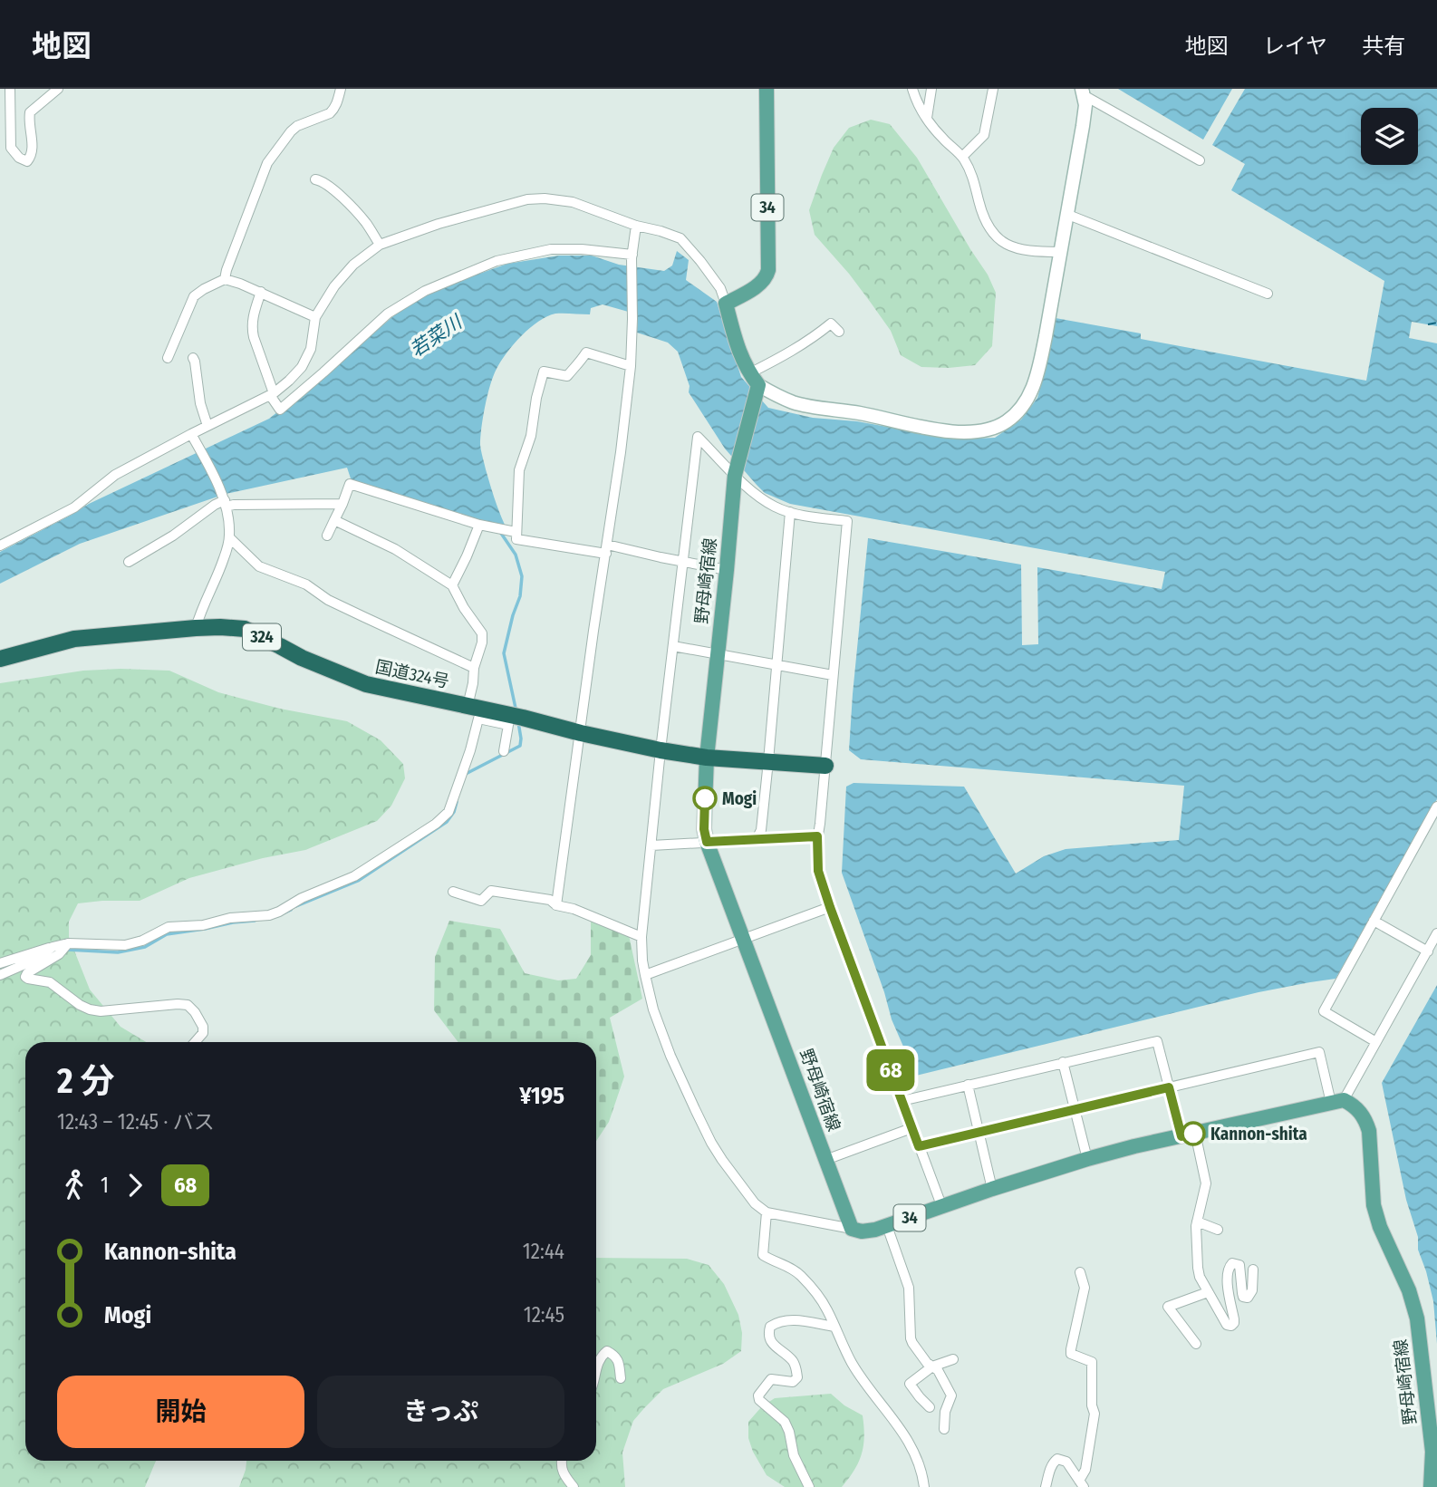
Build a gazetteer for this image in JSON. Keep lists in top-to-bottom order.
{
  "streets": {
    "highway": ["324", "国道324号"],
    "main road": ["34", "野母崎宿線"]
  },
  "crossings": [
    ["34", "野母崎宿線"],
    ["野母崎宿線", "国道324号"]
  ],
  "water": ["若菜川"],
  "places": ["Mogi", "Kannon-shita"],
  "lines": ["bus line 68"],
  "page": {
    "header": "地図",
    "nav": ["地図", "レイヤ", "共有"],
    "on_map": "68",
    "heading": ["2 分", "12:43 – 12:45 · バス", "¥195"],
    "legs": ["1", "68"],
    "list": [
      {
        "name": "Kannon-shita",
        "value": "12:44"
      },
      {
        "name": "Mogi",
        "value": "12:45"
      }
    ],
    "buttons": ["開始", "きっぷ"]
  }
}
